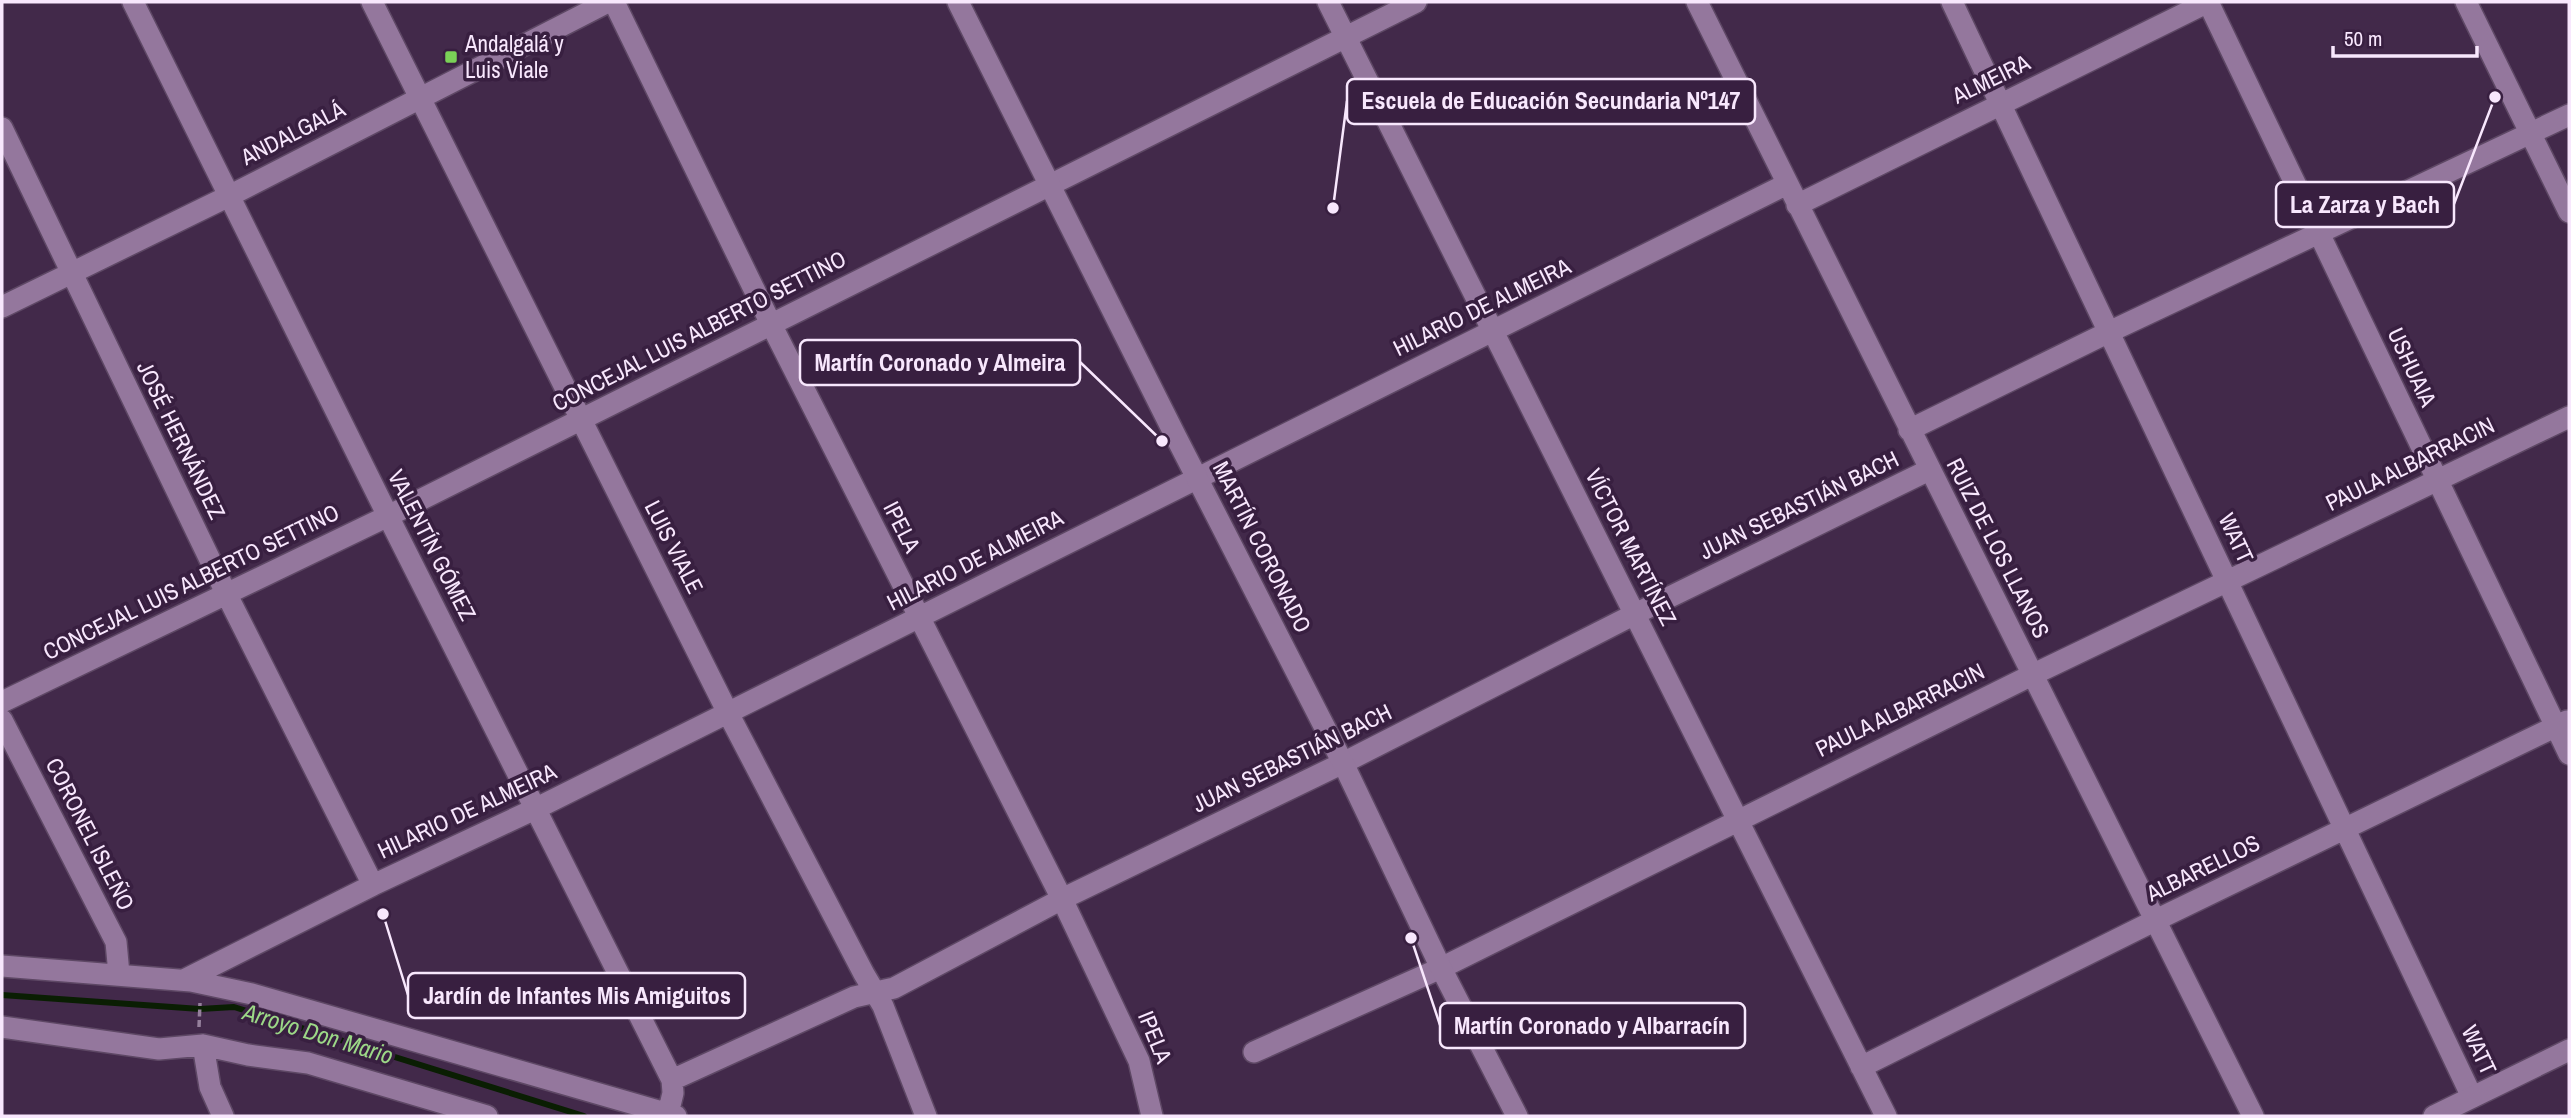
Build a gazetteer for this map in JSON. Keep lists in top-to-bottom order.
{
  "streets": {
    "street": [
      "ALMEIRA",
      "ANDALGALÁ",
      "HILARIO DE ALMEIRA",
      "CONCEJAL LUIS ALBERTO SETTINO",
      "USHUAIA",
      "JOSÉ HERNÁNDEZ",
      "PAULA ALBARRACIN",
      "JUAN SEBASTIÁN BACH",
      "IPELA",
      "WATT",
      "VALENTÍN GÓMEZ",
      "LUIS VIALE",
      "MARTÍN CORONADO",
      "VÍCTOR MARTÍNEZ",
      "RUIZ DE LOS LLANOS",
      "CORONEL ISLEÑO",
      "ALBARELLOS"
    ]
  },
  "crossings": [
    ["ALMEIRA", "USHUAIA"],
    ["ALMEIRA", "WATT"],
    ["ALMEIRA", "RUIZ DE LOS LLANOS"],
    ["ANDALGALÁ", "JOSÉ HERNÁNDEZ"],
    ["ANDALGALÁ", "VALENTÍN GÓMEZ"],
    ["ANDALGALÁ", "LUIS VIALE"],
    ["HILARIO DE ALMEIRA", "JOSÉ HERNÁNDEZ"],
    ["HILARIO DE ALMEIRA", "IPELA"],
    ["HILARIO DE ALMEIRA", "VALENTÍN GÓMEZ"],
    ["HILARIO DE ALMEIRA", "LUIS VIALE"],
    ["HILARIO DE ALMEIRA", "MARTÍN CORONADO"],
    ["HILARIO DE ALMEIRA", "VÍCTOR MARTÍNEZ"],
    ["HILARIO DE ALMEIRA", "RUIZ DE LOS LLANOS"],
    ["CONCEJAL LUIS ALBERTO SETTINO", "JOSÉ HERNÁNDEZ"],
    ["CONCEJAL LUIS ALBERTO SETTINO", "IPELA"],
    ["CONCEJAL LUIS ALBERTO SETTINO", "VALENTÍN GÓMEZ"],
    ["CONCEJAL LUIS ALBERTO SETTINO", "LUIS VIALE"],
    ["CONCEJAL LUIS ALBERTO SETTINO", "MARTÍN CORONADO"],
    ["CONCEJAL LUIS ALBERTO SETTINO", "VÍCTOR MARTÍNEZ"],
    ["USHUAIA", "PAULA ALBARRACIN"],
    ["USHUAIA", "JUAN SEBASTIÁN BACH"],
    ["USHUAIA", "ALBARELLOS"],
    ["PAULA ALBARRACIN", "WATT"],
    ["PAULA ALBARRACIN", "MARTÍN CORONADO"],
    ["PAULA ALBARRACIN", "VÍCTOR MARTÍNEZ"],
    ["PAULA ALBARRACIN", "RUIZ DE LOS LLANOS"],
    ["JUAN SEBASTIÁN BACH", "IPELA"],
    ["JUAN SEBASTIÁN BACH", "WATT"],
    ["JUAN SEBASTIÁN BACH", "VALENTÍN GÓMEZ"],
    ["JUAN SEBASTIÁN BACH", "LUIS VIALE"],
    ["JUAN SEBASTIÁN BACH", "MARTÍN CORONADO"],
    ["JUAN SEBASTIÁN BACH", "VÍCTOR MARTÍNEZ"],
    ["JUAN SEBASTIÁN BACH", "RUIZ DE LOS LLANOS"],
    ["WATT", "ALBARELLOS"],
    ["VÍCTOR MARTÍNEZ", "ALBARELLOS"],
    ["RUIZ DE LOS LLANOS", "ALBARELLOS"]
  ],
  "water": ["Arroyo Don Mario"],
  "places": {
    "transit": ["Andalgalá y Luis Viale"],
    "other": [
      "La Zarza y Bach",
      "Escuela de Educación Secundaria Nº147",
      "Martín Coronado y Almeira",
      "Jardín de Infantes Mis Amiguitos",
      "Martín Coronado y Albarracín"
    ]
  },
  "scale_bar": "50 m"
}
